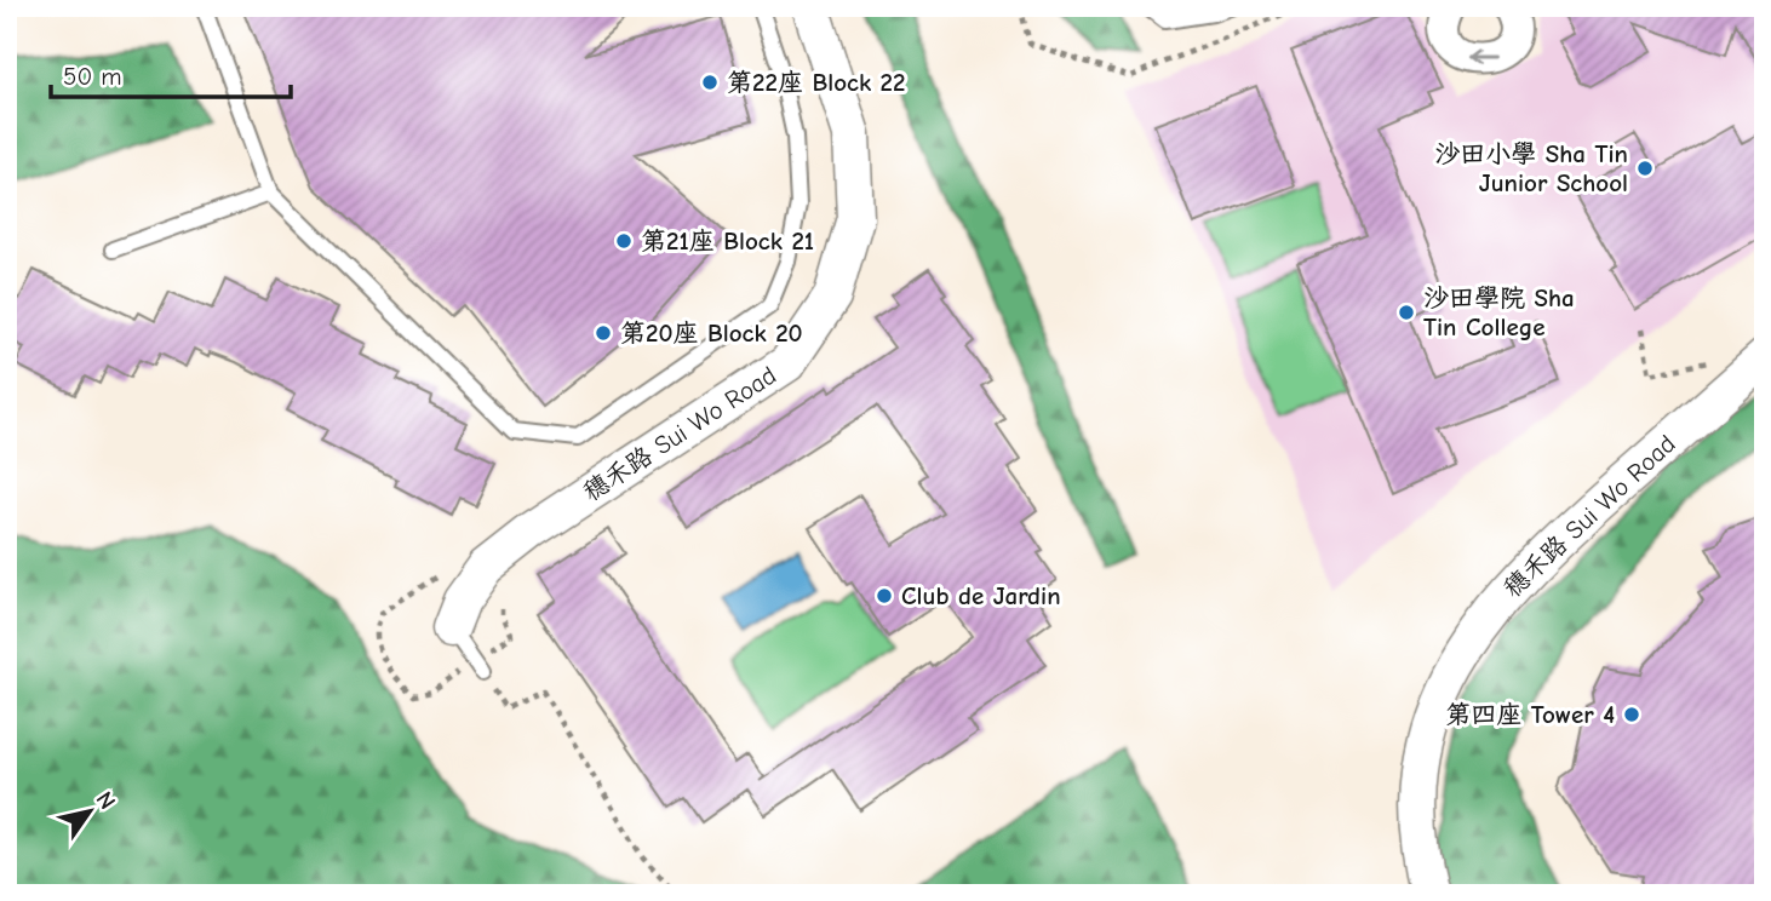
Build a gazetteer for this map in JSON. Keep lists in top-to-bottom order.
{
  "streets": {
    "street": ["穗禾路 Sui Wo Road"]
  },
  "places": [
    "第22座 Block 22",
    "沙田小學 Sha Tin Junior School",
    "第21座 Block 21",
    "沙田學院 Sha Tin College",
    "第20座 Block 20",
    "Club de Jardin",
    "第四座 Tower 4"
  ],
  "scale_bar": "50 m",
  "north": "top right"
}
